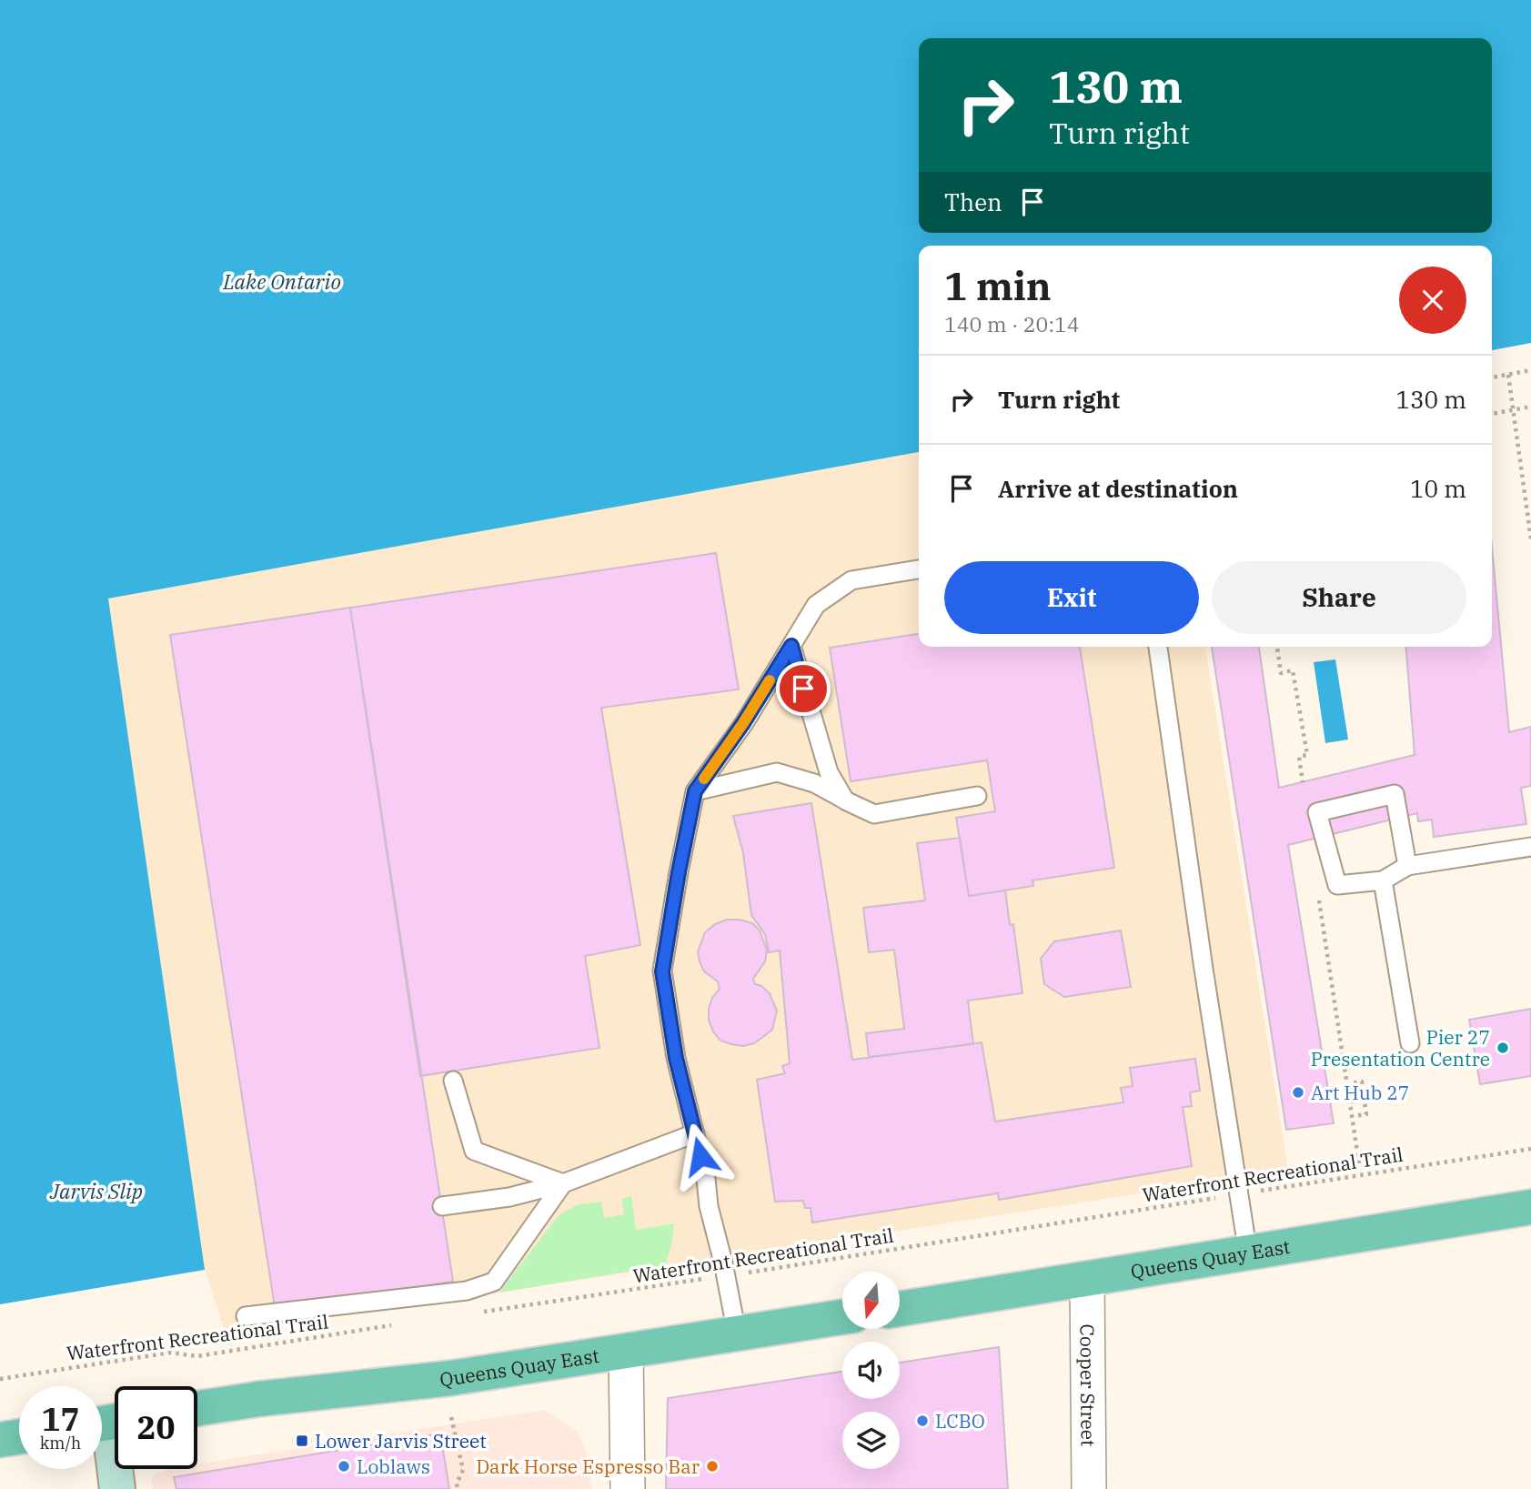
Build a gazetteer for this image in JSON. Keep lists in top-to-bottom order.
{
  "streets": {
    "main road": ["Queens Quay East"],
    "street": ["Cooper Street"],
    "path": ["Waterfront Recreational Trail"]
  },
  "crossings": [
    ["Queens Quay East", "Cooper Street"]
  ],
  "water": ["Lake Ontario", "Jarvis Slip"],
  "places": {
    "other": [
      "Pier 27 Presentation Centre",
      "Art Hub 27",
      "LCBO",
      "Loblaws",
      "Dark Horse Espresso Bar"
    ],
    "transit": ["Lower Jarvis Street"]
  },
  "north": "bottom",
  "page": {
    "turn": ["130 m", "Turn right"],
    "then": "Then",
    "heading": ["1 min", "140 m · 20:14"],
    "list": [
      {
        "name": "Turn right",
        "value": "130 m"
      },
      {
        "name": "Arrive at destination",
        "value": "10 m"
      }
    ],
    "buttons": ["Exit", "Share"],
    "speed": "17 km/h",
    "limit": "20"
  }
}
